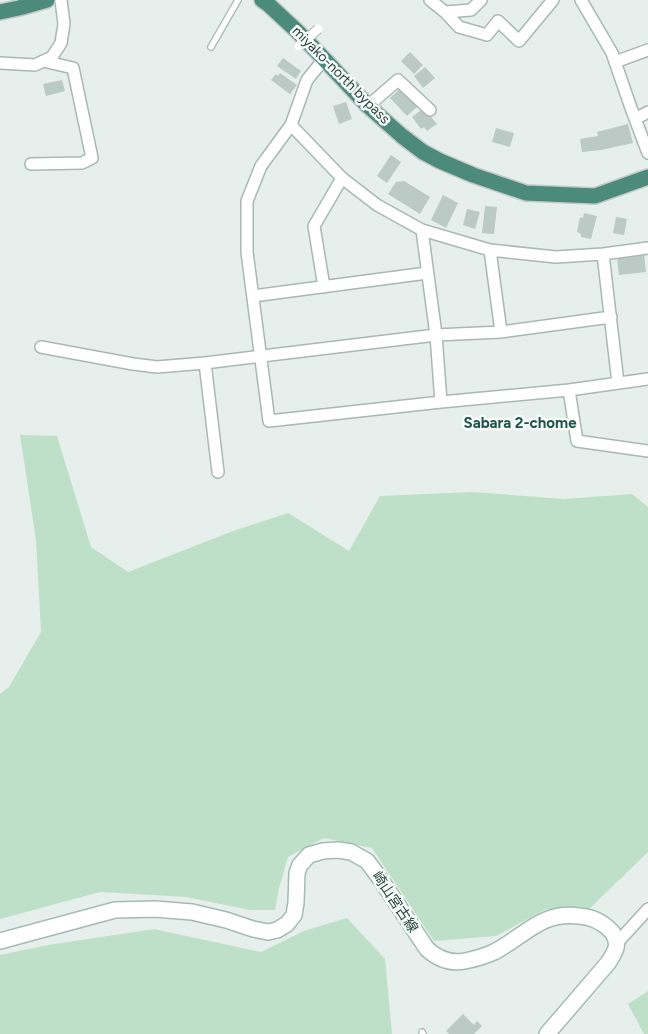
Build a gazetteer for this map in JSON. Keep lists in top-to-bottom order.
{
  "streets": {
    "highway": ["miyako-north bypass"],
    "main road": ["崎山宮古線"]
  },
  "districts": ["Sabara 2-chome"]
}
